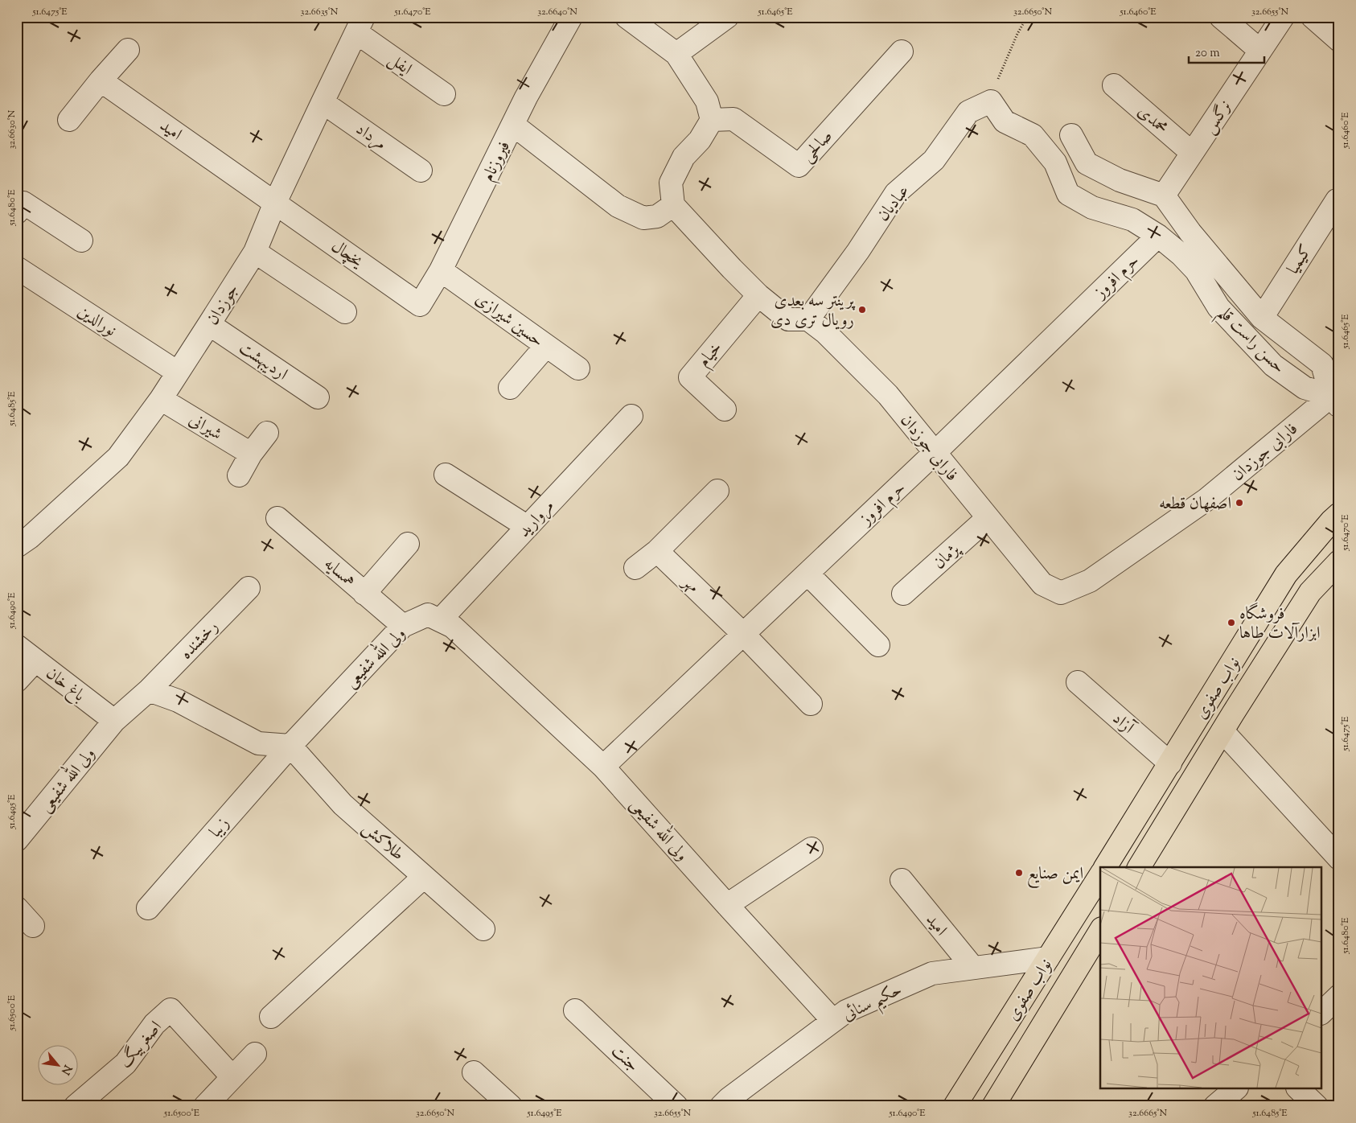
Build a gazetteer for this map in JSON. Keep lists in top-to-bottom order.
{
  "streets": {
    "main road": ["نواب صفوی"],
    "street": [
      "ایفل",
      "نرگس",
      "محمدی",
      "امید",
      "مرداد",
      "صالحی",
      "فیروزنام",
      "عبادیان",
      "یخچال",
      "کیمیا",
      "حرم افروز",
      "جوزدان",
      "حسین شیرازی",
      "نورالدین",
      "حسن راست قلم",
      "خیام",
      "اردیبهشت",
      "شیرانی",
      "فارابی جوزدان",
      "مروارید",
      "پژمان",
      "همسایه",
      "مهر",
      "رخشنده",
      "ولی الله شفیعی",
      "باغ خان",
      "آزاد",
      "زیبا",
      "طلاکش",
      "حکیم سنائی",
      "اصغربیگ",
      "جنت"
    ]
  },
  "crossings": [
    ["ایفل", "جوزدان"],
    ["نرگس", "محمدی"],
    ["نرگس", "حسن راست قلم"],
    ["امید", "یخچال"],
    ["امید", "جوزدان"],
    ["امید", "حکیم سنائی"],
    ["مرداد", "جوزدان"],
    ["فیروزنام", "یخچال"],
    ["فیروزنام", "حسین شیرازی"],
    ["عبادیان", "حسن راست قلم"],
    ["عبادیان", "فارابی جوزدان"],
    ["یخچال", "جوزدان"],
    ["کیمیا", "حسن راست قلم"],
    ["حرم افروز", "حسن راست قلم"],
    ["حرم افروز", "فارابی جوزدان"],
    ["حرم افروز", "مهر"],
    ["حرم افروز", "ولی الله شفیعی"],
    ["جوزدان", "نورالدین"],
    ["جوزدان", "اردیبهشت"],
    ["جوزدان", "شیرانی"],
    ["حسن راست قلم", "فارابی جوزدان"],
    ["فارابی جوزدان", "پژمان"],
    ["مروارید", "ولی الله شفیعی"],
    ["همسایه", "ولی الله شفیعی"],
    ["رخشنده", "ولی الله شفیعی"],
    ["ولی الله شفیعی", "باغ خان"],
    ["ولی الله شفیعی", "زیبا"],
    ["ولی الله شفیعی", "طلاکش"],
    ["ولی الله شفیعی", "حکیم سنائی"],
    ["نواب صفوی", "آزاد"],
    ["نواب صفوی", "حکیم سنائی"],
    ["زیبا", "طلاکش"]
  ],
  "places": [
    "پرینتر سه بعدی رویال تری دی",
    "اصفهان قطعه",
    "فروشگاه ابزارآلات طاها",
    "ایمن صنایع"
  ],
  "scale_bar": "20 m",
  "north": "bottom right",
  "coordinates": [
    "51.6475°E",
    "32.6635°N",
    "51.6470°E",
    "32.6640°N",
    "51.6465°E",
    "32.6650°N",
    "51.6460°E",
    "32.6655°N",
    "32.6630°N",
    "51.6480°E",
    "51.6485°E",
    "51.6490°E",
    "51.6495°E",
    "51.6500°E",
    "32.6665°N"
  ]
}
